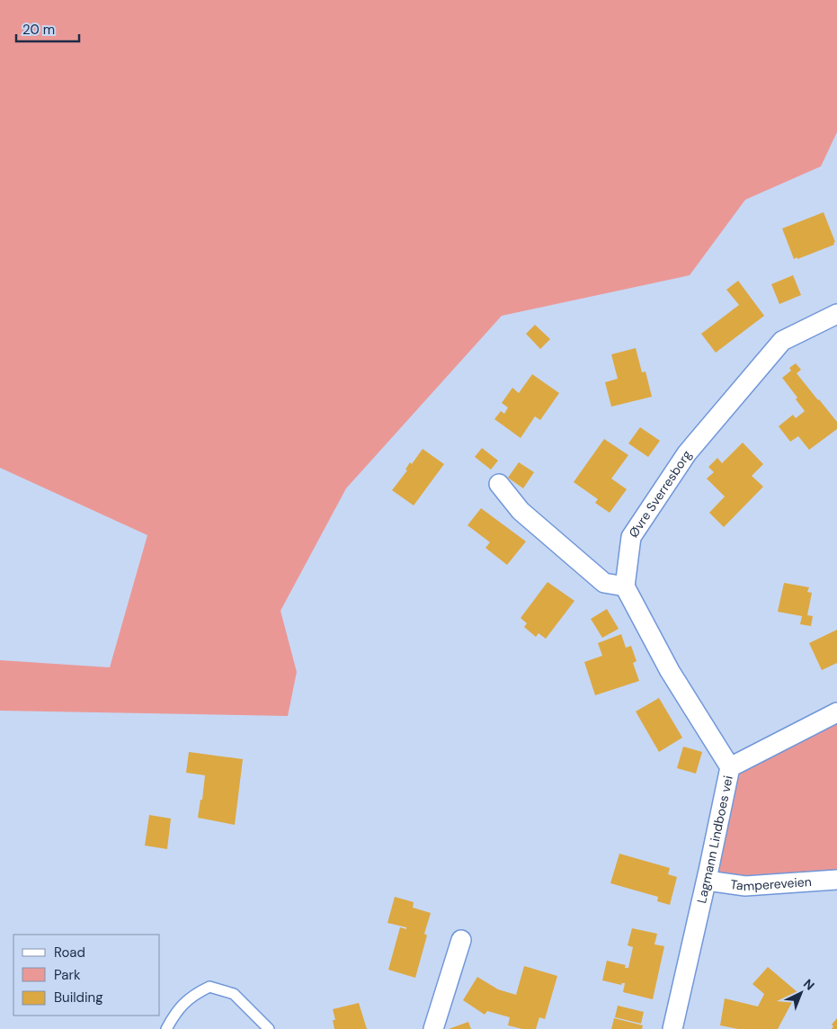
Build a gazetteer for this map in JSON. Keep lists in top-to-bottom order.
{
  "streets": {
    "street": ["Øvre Sverresborg", "Lagmann Lindboes vei", "Tampereveien"]
  },
  "crossings": [
    ["Lagmann Lindboes vei", "Tampereveien"]
  ],
  "legend": ["Road", "Park", "Building"],
  "scale_bar": "20 m",
  "north": "top right"
}
